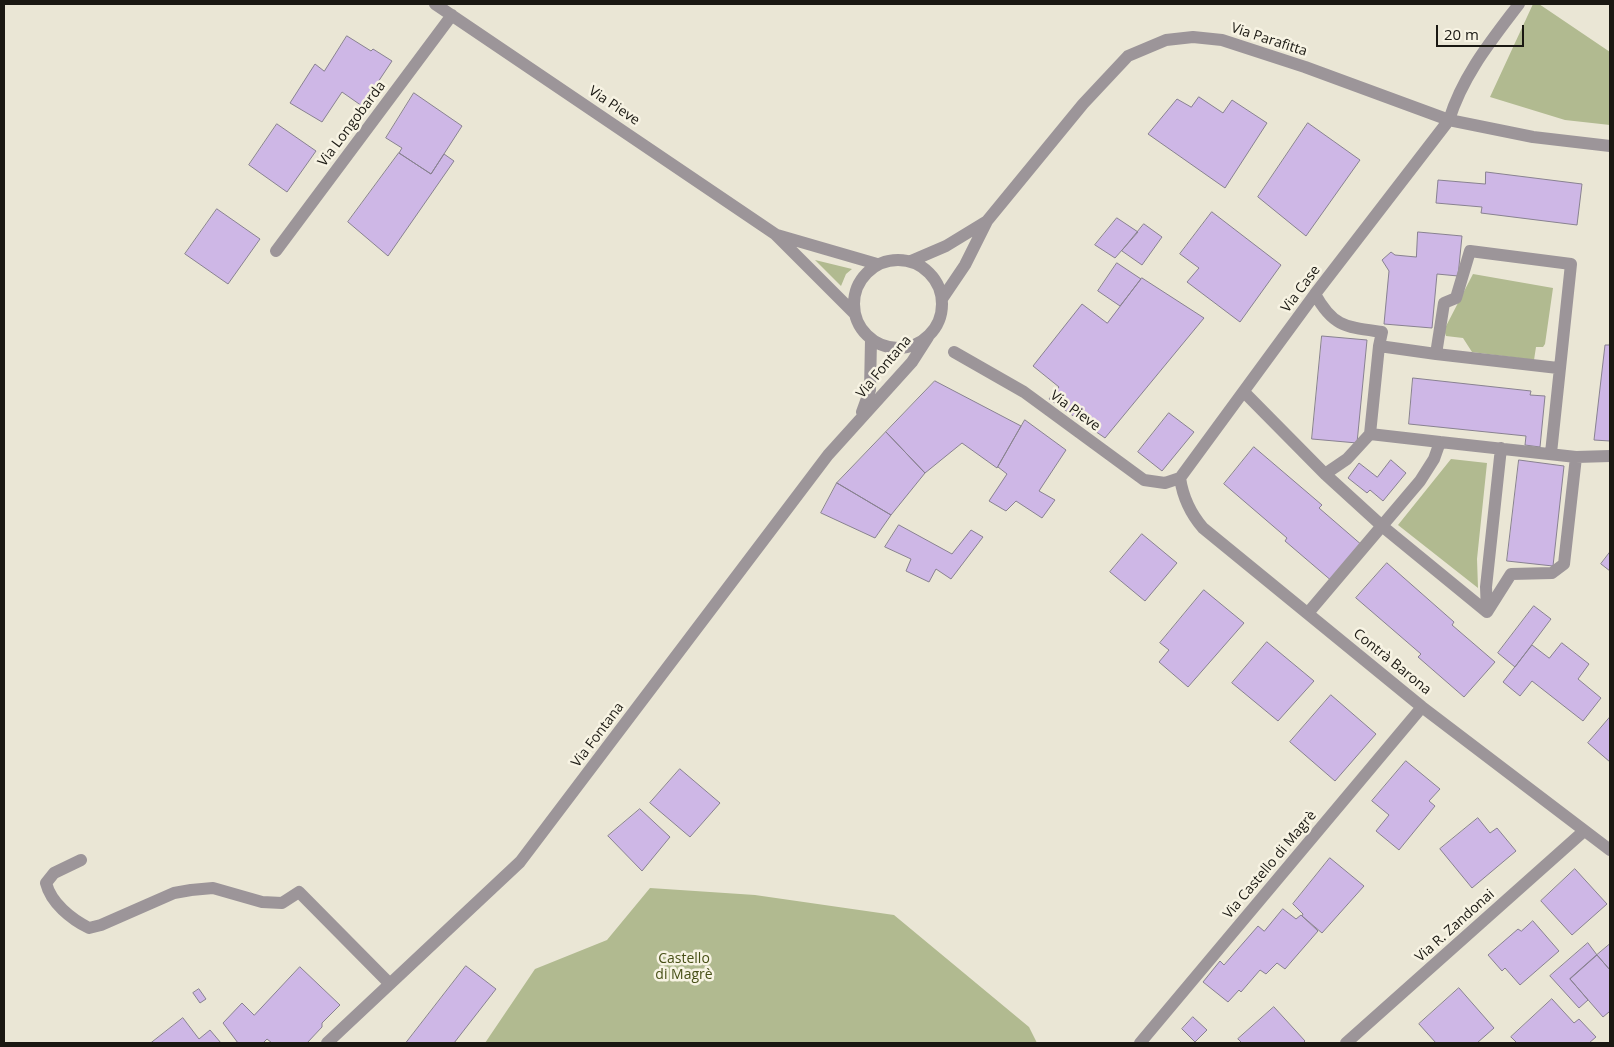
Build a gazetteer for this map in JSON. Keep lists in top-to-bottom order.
{
  "streets": {
    "street": [
      "Via Parafitta",
      "Via Pieve",
      "Via Longobarda",
      "Via Case",
      "Via Fontana",
      "Contrà Barona",
      "Via Castello di Magrè",
      "Via R. Zandonai"
    ]
  },
  "crossings": [
    ["Via Parafitta", "Via Pieve"],
    ["Via Parafitta", "Via Case"],
    ["Via Parafitta", "Via Fontana"],
    ["Via Pieve", "Via Longobarda"],
    ["Via Pieve", "Via Case"],
    ["Via Pieve", "Via Fontana"],
    ["Via Pieve", "Contrà Barona"],
    ["Via Case", "Contrà Barona"],
    ["Contrà Barona", "Via Castello di Magrè"],
    ["Contrà Barona", "Via R. Zandonai"]
  ],
  "parks": ["Castello di Magrè"],
  "scale_bar": "20 m"
}
